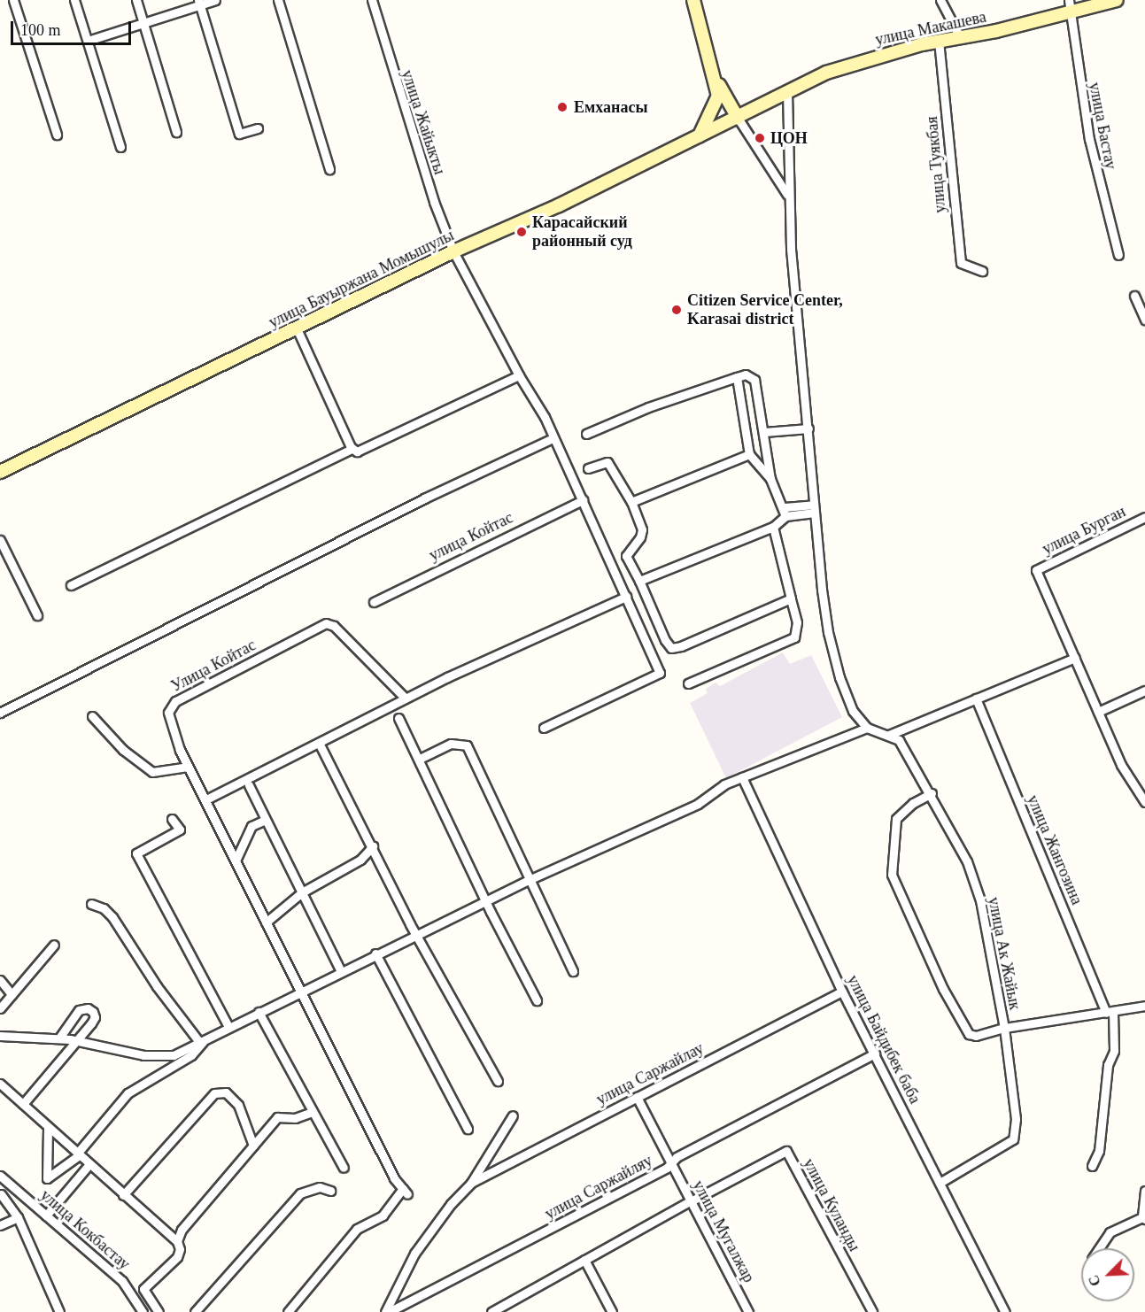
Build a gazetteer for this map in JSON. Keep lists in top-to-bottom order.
{
  "streets": {
    "street": [
      "улица Макашева",
      "улица Жайыкты",
      "улица Бастау",
      "улица Туякбая",
      "улица Бауыржана Момышулы",
      "улица Бурган",
      "улица Койтас",
      "Улица Койтас",
      "улица Жангозина",
      "улица Ак Жайык",
      "улица Байдибек баба",
      "улица Саржайлау",
      "улица Саржайляу",
      "улица Куланды",
      "улица Кокбастау",
      "улица Мугалжар"
    ]
  },
  "crossings": [
    ["улица Макашева", "улица Бастау"],
    ["улица Макашева", "улица Туякбая"],
    ["улица Макашева", "улица Бауыржана Момышулы"],
    ["улица Жайыкты", "улица Бауыржана Момышулы"],
    ["улица Жайыкты", "улица Койтас"],
    ["улица Ак Жайык", "улица Байдибек баба"],
    ["улица Байдибек баба", "улица Саржайлау"],
    ["улица Байдибек баба", "улица Саржайляу"],
    ["улица Саржайлау", "улица Мугалжар"],
    ["улица Саржайляу", "улица Мугалжар"],
    ["улица Куланды", "улица Мугалжар"]
  ],
  "places": [
    "Емханасы",
    "ЦОН",
    "Карасайский районный суд",
    "Citizen Service Center, Karasai district"
  ],
  "scale_bar": "100 m",
  "north": "bottom left"
}
